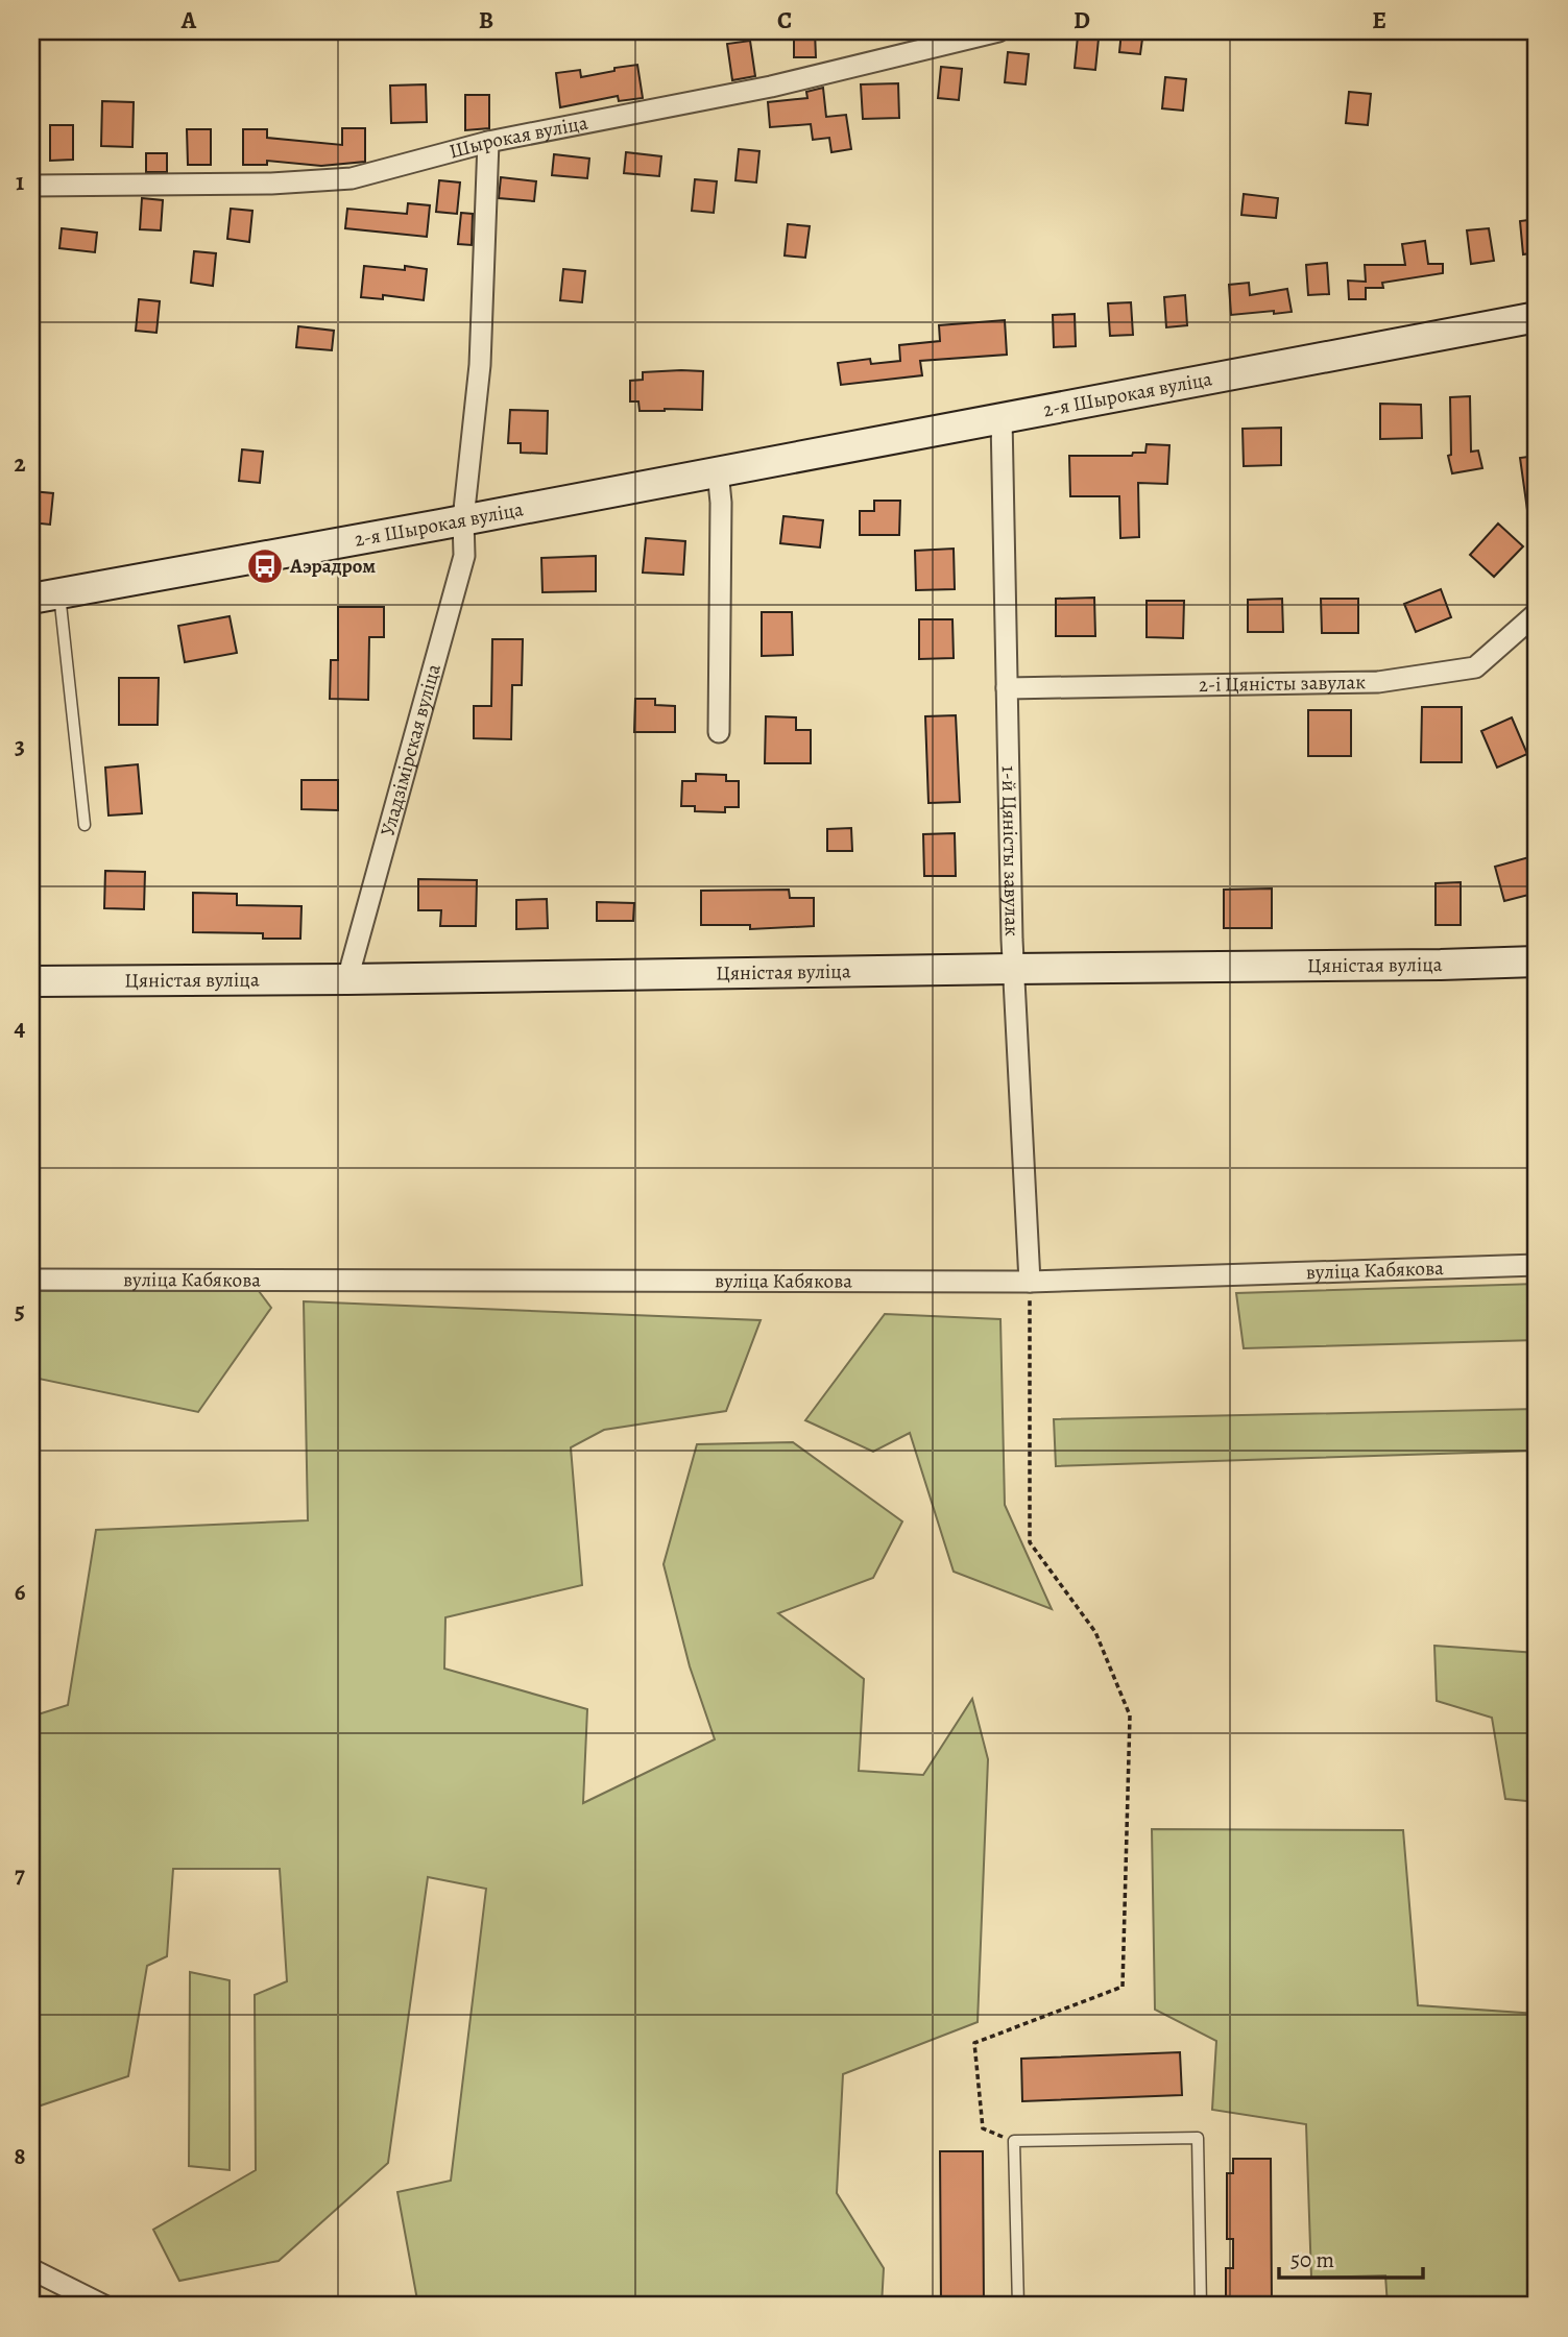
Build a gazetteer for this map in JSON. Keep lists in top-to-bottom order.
{
  "streets": {
    "street": [
      "Шырокая вуліца",
      "2-я Шырокая вуліца",
      "2-і Цяністы завулак",
      "Уладзімірская вуліца",
      "1-й Цяністы завулак",
      "Цяністая вуліца",
      "вуліца Кабякова"
    ]
  },
  "crossings": [
    ["Шырокая вуліца", "Уладзімірская вуліца"],
    ["2-я Шырокая вуліца", "Уладзімірская вуліца"],
    ["2-я Шырокая вуліца", "1-й Цяністы завулак"],
    ["2-і Цяністы завулак", "1-й Цяністы завулак"],
    ["Уладзімірская вуліца", "Цяністая вуліца"],
    ["1-й Цяністы завулак", "Цяністая вуліца"],
    ["1-й Цяністы завулак", "вуліца Кабякова"]
  ],
  "places": {
    "bus stop": ["Аэрадром"]
  },
  "scale_bar": "50 m",
  "grid": {
    "columns": [
      "A",
      "B",
      "C",
      "D",
      "E"
    ],
    "rows": [
      "1",
      "2",
      "3",
      "4",
      "5",
      "6",
      "7",
      "8"
    ]
  }
}
